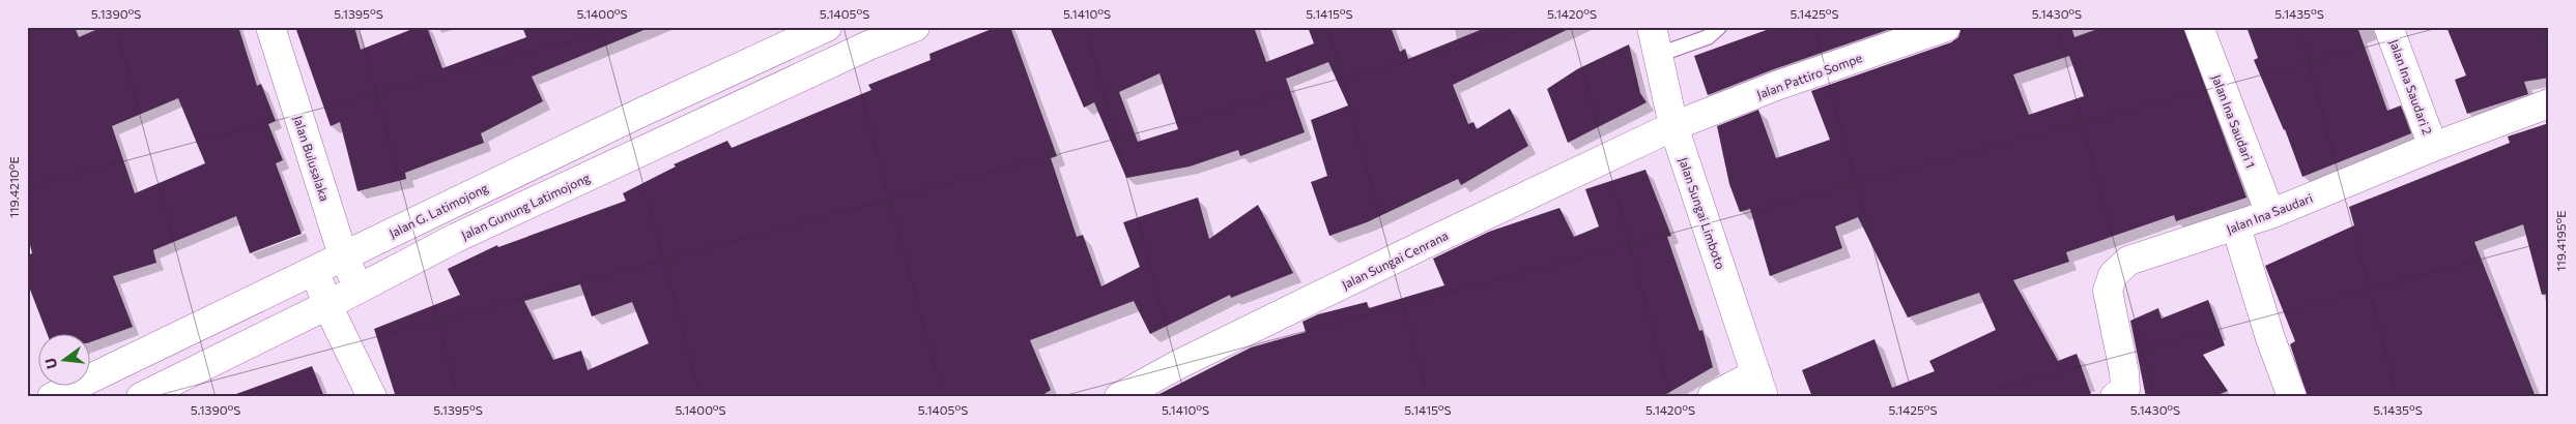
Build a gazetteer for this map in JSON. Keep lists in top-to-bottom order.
{
  "streets": {
    "street": [
      "Jalan Pattiro Sompe",
      "Jalan Ina Saudari 2",
      "Jalan Ina Saudari 1",
      "Jalan Bulusalaka",
      "Jalan Gunung Latimojong",
      "Jalan G. Latimojong",
      "Jalan Sungai Limboto",
      "Jalan Ina Saudari",
      "Jalan Sungai Cenrana"
    ]
  },
  "crossings": [
    ["Jalan Pattiro Sompe", "Jalan Sungai Limboto"],
    ["Jalan Pattiro Sompe", "Jalan Sungai Cenrana"],
    ["Jalan Ina Saudari 2", "Jalan Ina Saudari"],
    ["Jalan Ina Saudari 1", "Jalan Ina Saudari"],
    ["Jalan Bulusalaka", "Jalan Gunung Latimojong"],
    ["Jalan Bulusalaka", "Jalan G. Latimojong"],
    ["Jalan Sungai Limboto", "Jalan Sungai Cenrana"]
  ],
  "north": "left",
  "coordinates": [
    "5.1390°S",
    "5.1395°S",
    "5.1400°S",
    "5.1405°S",
    "5.1410°S",
    "5.1415°S",
    "5.1420°S",
    "5.1425°S",
    "5.1430°S",
    "5.1435°S",
    "119.4210°E",
    "119.4195°E"
  ]
}
